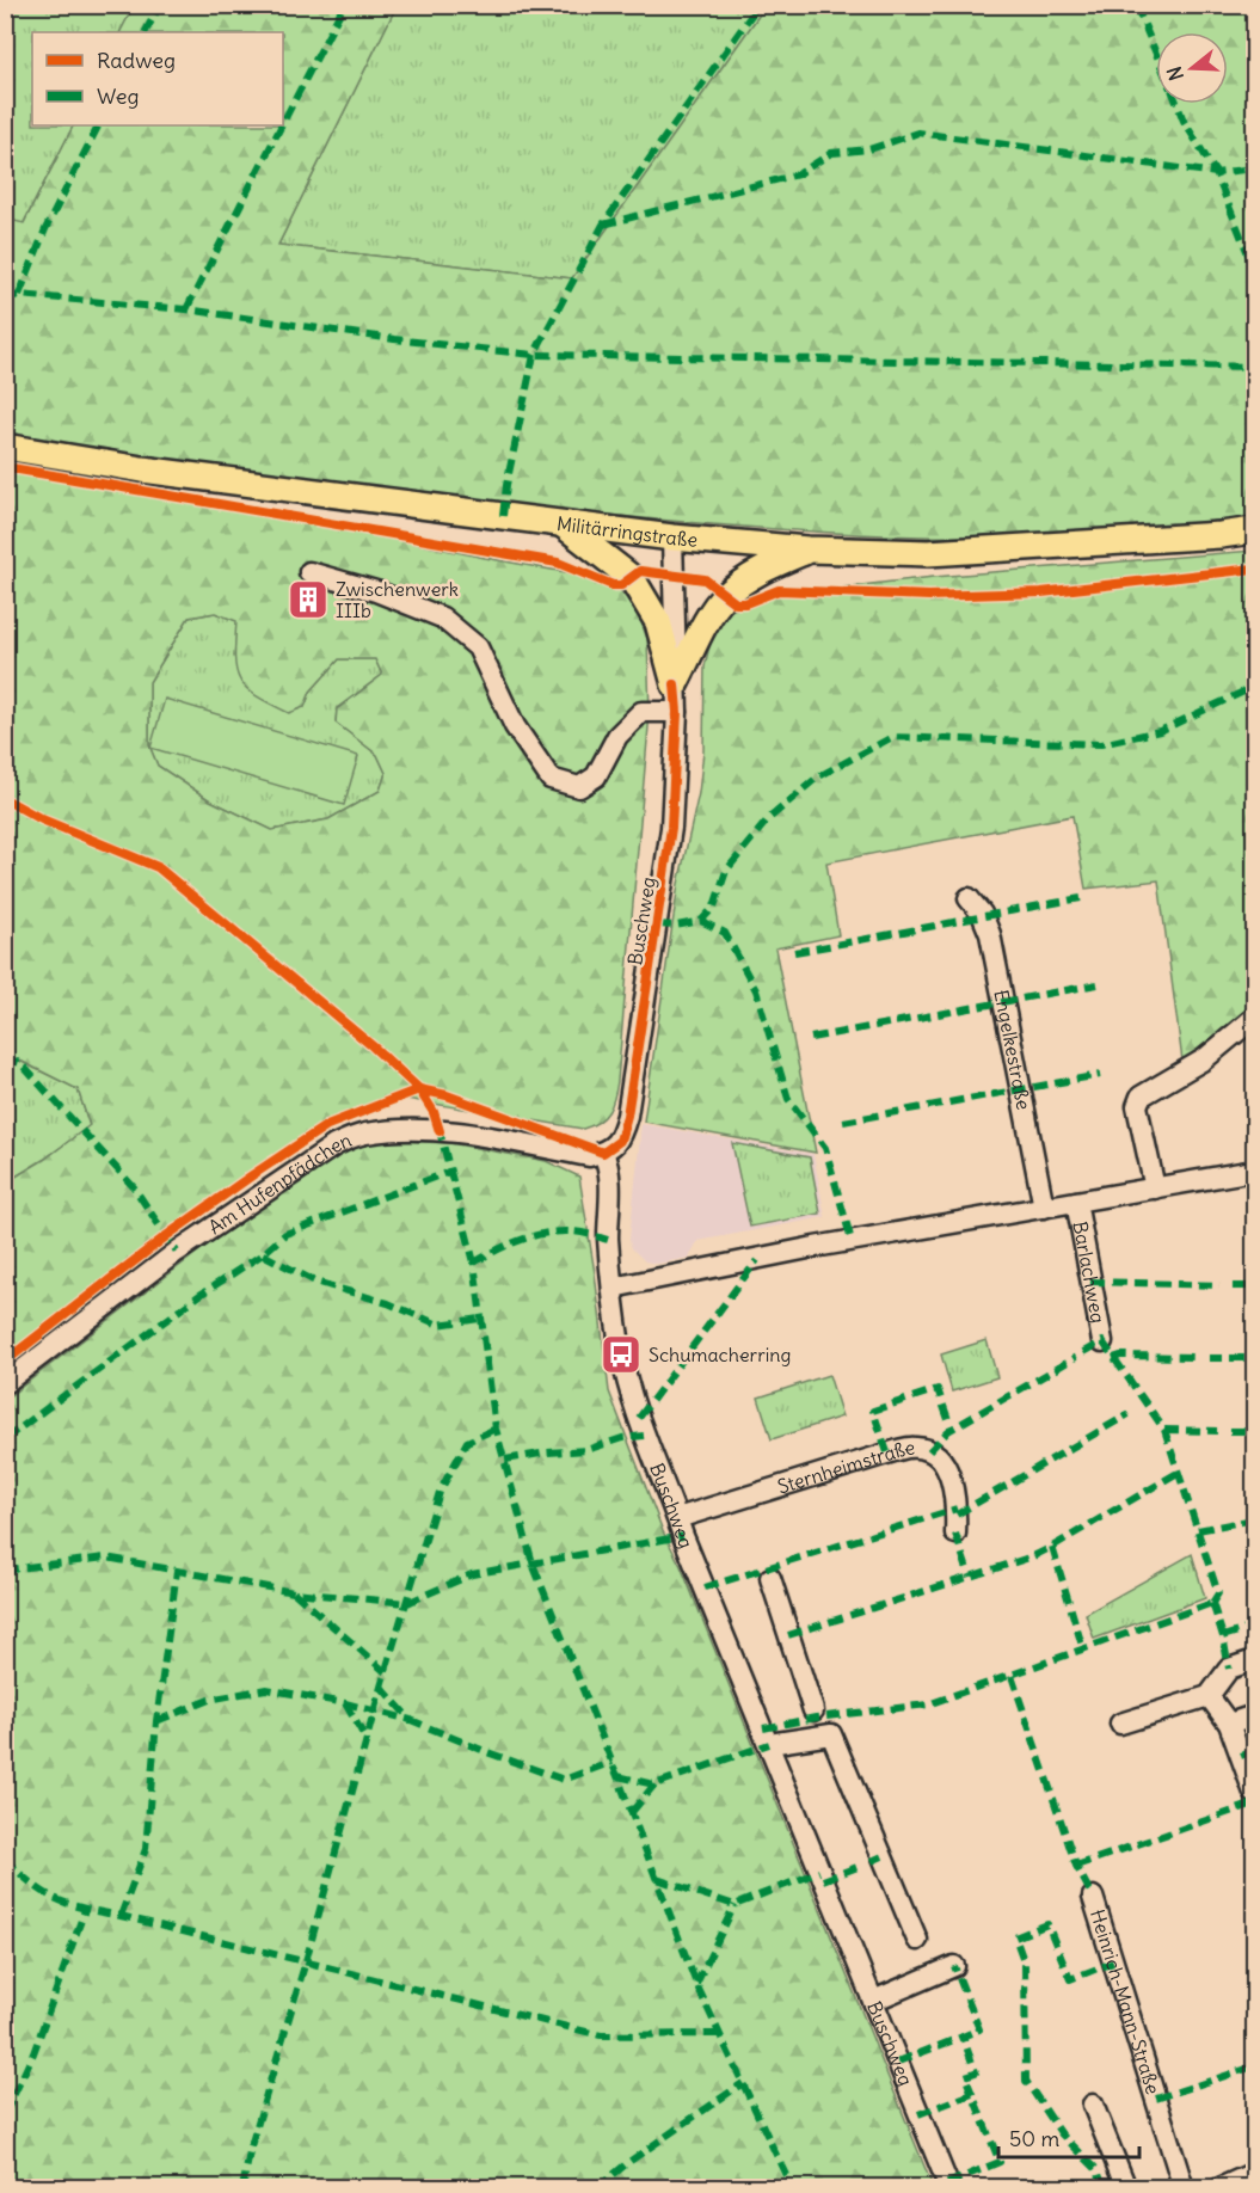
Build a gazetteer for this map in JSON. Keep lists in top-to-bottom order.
{
  "streets": {
    "main road": ["Militärringstraße"],
    "street": [
      "Buschweg",
      "Engelkestraße",
      "Am Hufenpfädchen",
      "Barlachweg",
      "Sternheimstraße",
      "Heinrich-Mann-Straße"
    ]
  },
  "crossings": [
    ["Militärringstraße", "Buschweg"],
    ["Buschweg", "Am Hufenpfädchen"],
    ["Buschweg", "Sternheimstraße"]
  ],
  "places": {
    "building": ["Zwischenwerk IIIb"],
    "bus stop": ["Schumacherring"]
  },
  "legend": ["Radweg", "Weg"],
  "scale_bar": "50 m",
  "north": "left"
}
